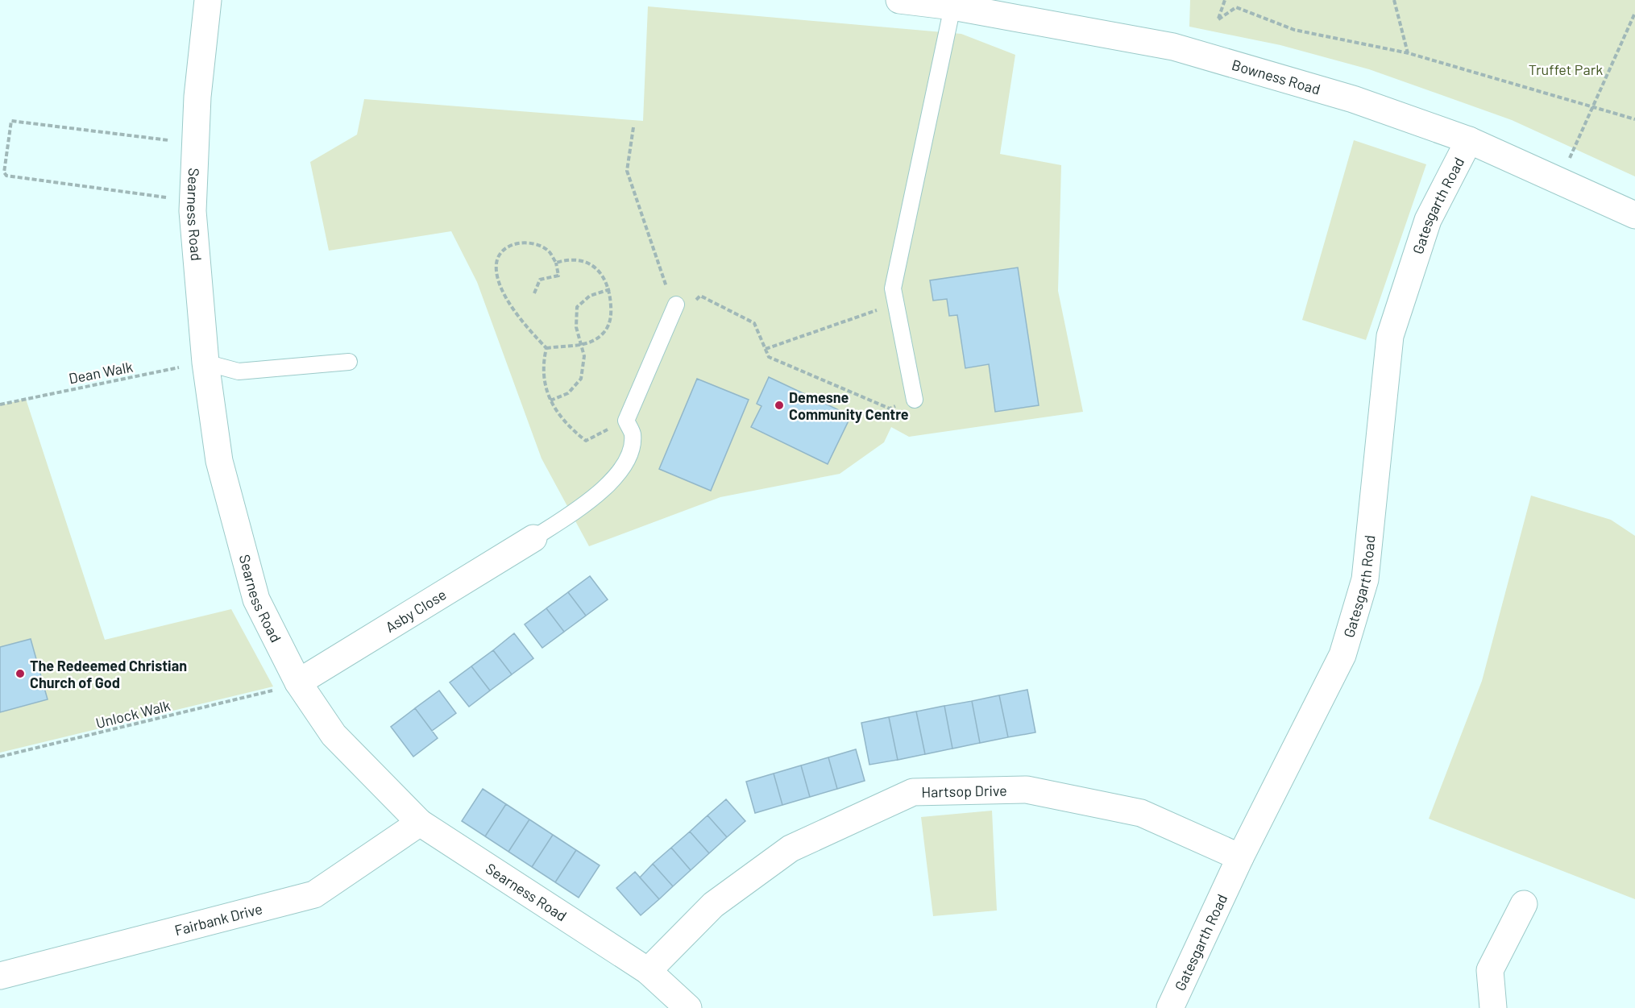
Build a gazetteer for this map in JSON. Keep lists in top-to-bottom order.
{
  "streets": {
    "street": [
      "Bowness Road",
      "Gatesgarth Road",
      "Searness Road",
      "Asby Close",
      "Hartsop Drive",
      "Fairbank Drive"
    ],
    "path": ["Dean Walk", "Unlock Walk"]
  },
  "crossings": [
    ["Bowness Road", "Gatesgarth Road"],
    ["Gatesgarth Road", "Hartsop Drive"],
    ["Searness Road", "Dean Walk"],
    ["Searness Road", "Asby Close"],
    ["Searness Road", "Unlock Walk"],
    ["Searness Road", "Hartsop Drive"],
    ["Searness Road", "Fairbank Drive"],
    ["Asby Close", "Unlock Walk"]
  ],
  "parks": ["Truffet Park"],
  "places": ["Demesne Community Centre", "The Redeemed Christian Church of God"]
}
